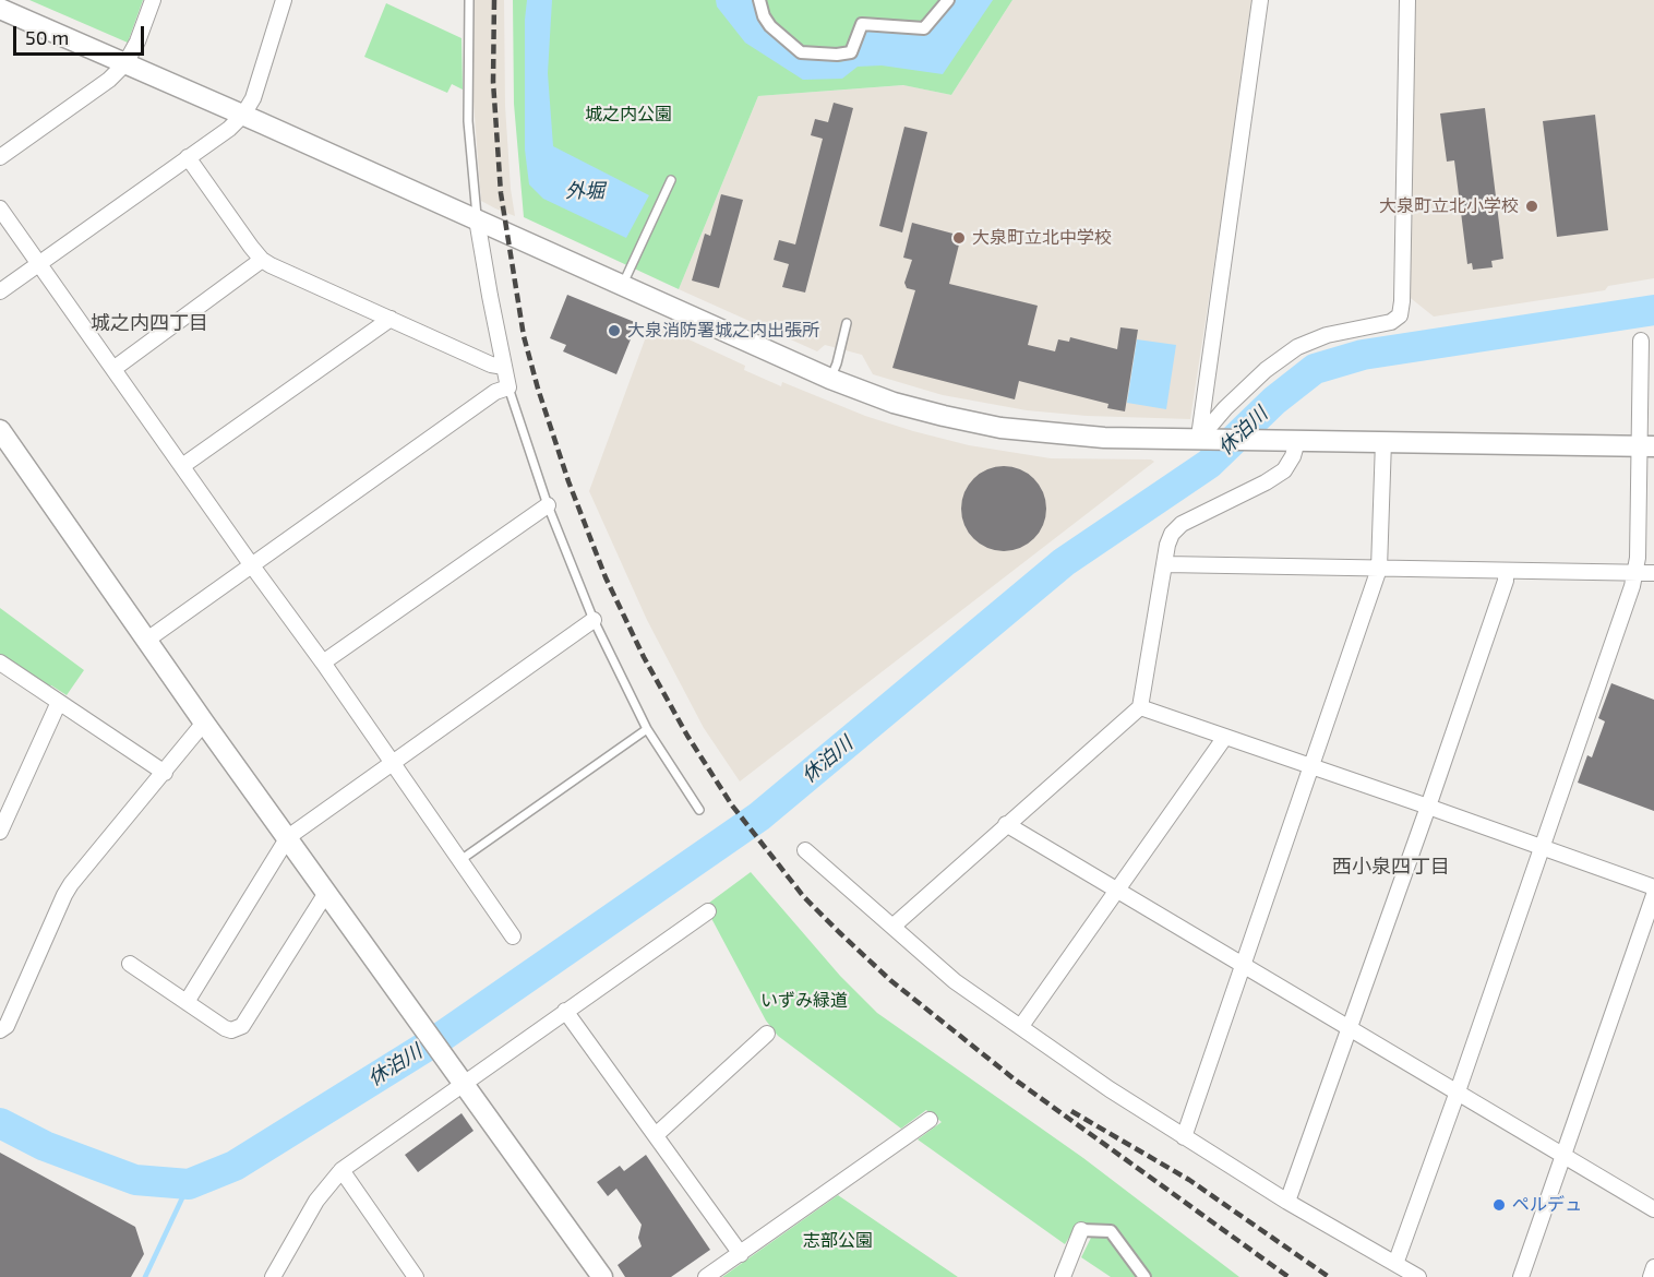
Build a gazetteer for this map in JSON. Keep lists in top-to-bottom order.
{
  "districts": ["城之内四丁目", "西小泉四丁目"],
  "water": ["外堀", "休泊川"],
  "parks": ["城之内公園", "いずみ緑道", "志部公園"],
  "places": [
    "大泉町立北小学校",
    "大泉町立北中学校",
    "大泉消防署城之内出張所",
    "ペルデュ"
  ],
  "scale_bar": "50 m"
}
